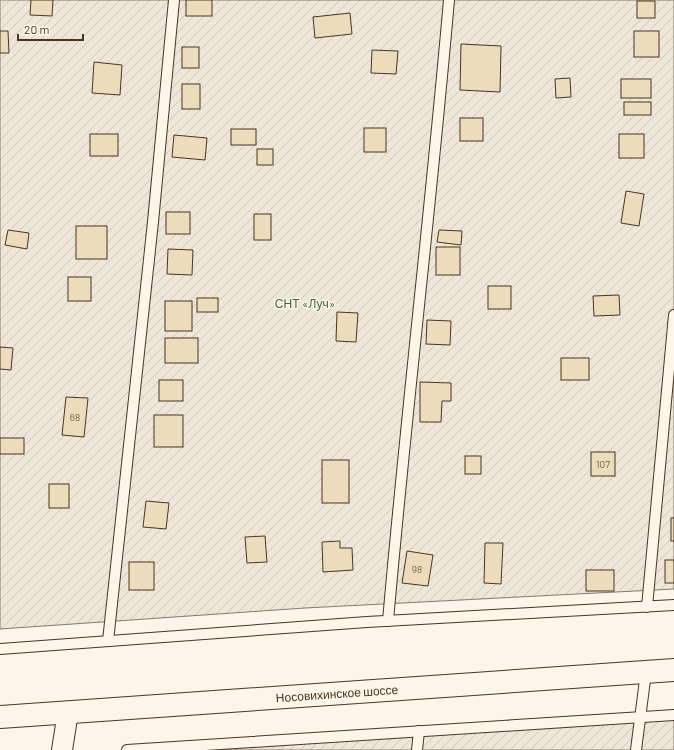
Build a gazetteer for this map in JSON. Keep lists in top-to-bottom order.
{
  "streets": {
    "main road": ["Носовихинское шоссе"]
  },
  "parks": ["СНТ «Луч»"],
  "house_numbers": ["68", "107", "98"],
  "scale_bar": "20 m"
}
